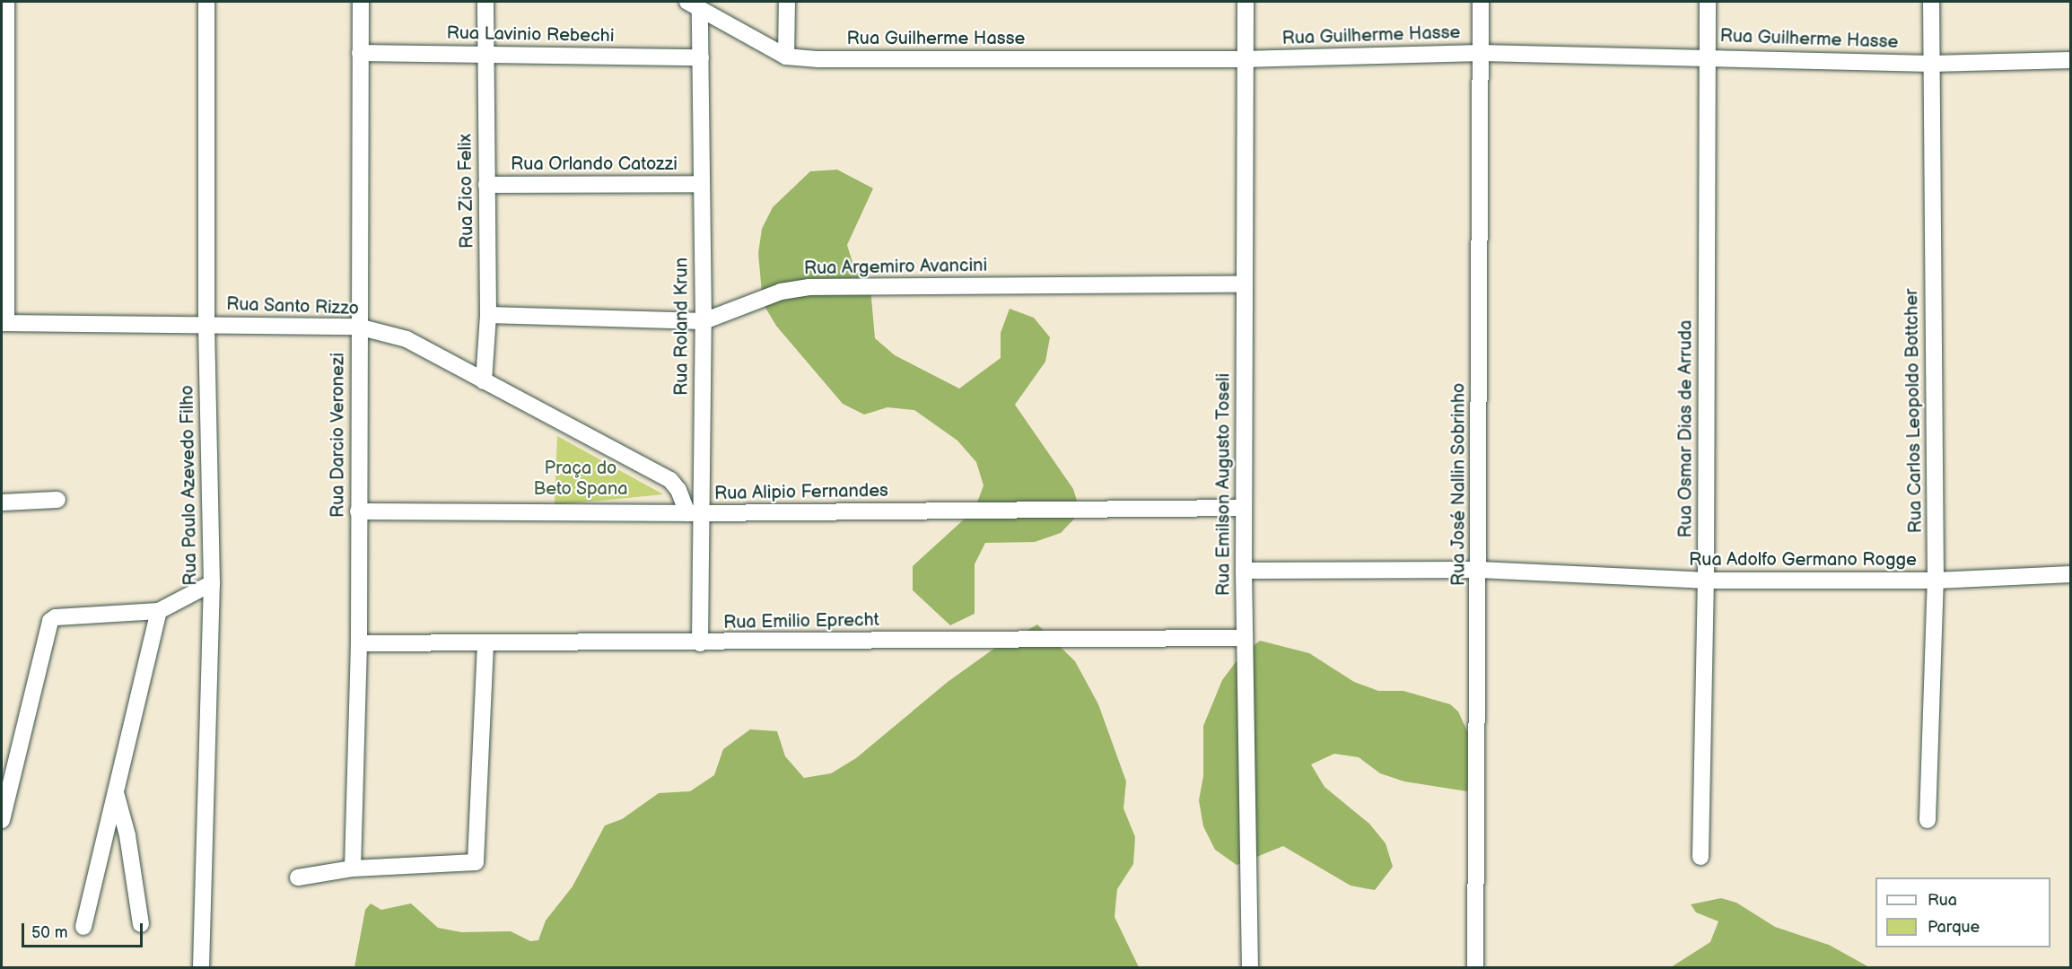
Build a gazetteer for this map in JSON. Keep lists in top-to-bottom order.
{
  "streets": {
    "street": [
      "Rua Lavinio Rebechi",
      "Rua Guilherme Hasse",
      "Rua Orlando Catozzi",
      "Rua Zico Felix",
      "Rua Argemiro Avancini",
      "Rua Santo Rizzo",
      "Rua Roland Krun",
      "Rua Carlos Leopoldo Bottcher",
      "Rua Osmar Dias de Arruda",
      "Rua Darcio Veronezi",
      "Rua Emilson Augusto Toseli",
      "Rua José Nallin Sobrinho",
      "Rua Paulo Azevedo Filho",
      "Rua Alipio Fernandes",
      "Rua Adolfo Germano Rogge",
      "Rua Emilio Eprecht"
    ]
  },
  "crossings": [
    ["Rua Lavinio Rebechi", "Rua Zico Felix"],
    ["Rua Lavinio Rebechi", "Rua Roland Krun"],
    ["Rua Lavinio Rebechi", "Rua Darcio Veronezi"],
    ["Rua Guilherme Hasse", "Rua Roland Krun"],
    ["Rua Guilherme Hasse", "Rua Carlos Leopoldo Bottcher"],
    ["Rua Guilherme Hasse", "Rua Osmar Dias de Arruda"],
    ["Rua Guilherme Hasse", "Rua Emilson Augusto Toseli"],
    ["Rua Guilherme Hasse", "Rua José Nallin Sobrinho"],
    ["Rua Orlando Catozzi", "Rua Zico Felix"],
    ["Rua Orlando Catozzi", "Rua Roland Krun"],
    ["Rua Zico Felix", "Rua Argemiro Avancini"],
    ["Rua Zico Felix", "Rua Santo Rizzo"],
    ["Rua Argemiro Avancini", "Rua Roland Krun"],
    ["Rua Argemiro Avancini", "Rua Emilson Augusto Toseli"],
    ["Rua Santo Rizzo", "Rua Roland Krun"],
    ["Rua Santo Rizzo", "Rua Darcio Veronezi"],
    ["Rua Santo Rizzo", "Rua Paulo Azevedo Filho"],
    ["Rua Santo Rizzo", "Rua Alipio Fernandes"],
    ["Rua Roland Krun", "Rua Alipio Fernandes"],
    ["Rua Roland Krun", "Rua Emilio Eprecht"],
    ["Rua Carlos Leopoldo Bottcher", "Rua Adolfo Germano Rogge"],
    ["Rua Osmar Dias de Arruda", "Rua Adolfo Germano Rogge"],
    ["Rua Darcio Veronezi", "Rua Alipio Fernandes"],
    ["Rua Darcio Veronezi", "Rua Emilio Eprecht"],
    ["Rua Emilson Augusto Toseli", "Rua Alipio Fernandes"],
    ["Rua Emilson Augusto Toseli", "Rua Adolfo Germano Rogge"],
    ["Rua Emilson Augusto Toseli", "Rua Emilio Eprecht"],
    ["Rua José Nallin Sobrinho", "Rua Adolfo Germano Rogge"]
  ],
  "parks": ["Praça do Beto Spana"],
  "legend": ["Rua", "Parque"],
  "scale_bar": "50 m"
}
